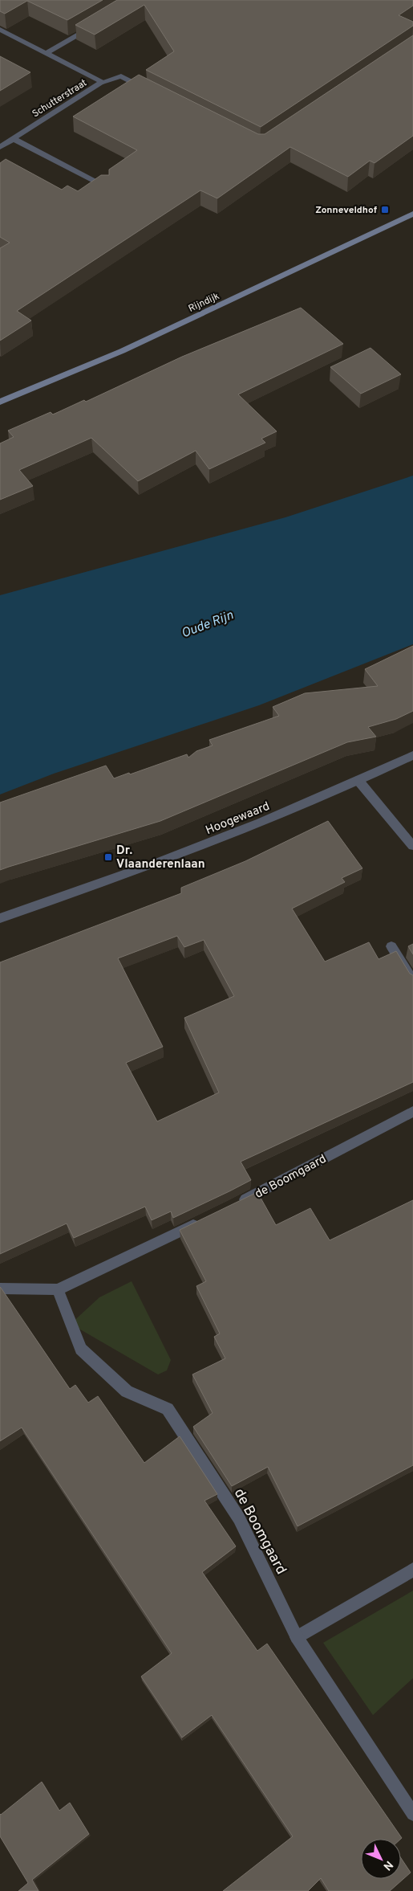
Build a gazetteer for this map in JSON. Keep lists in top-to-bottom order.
{
  "streets": {
    "main road": ["Rijndijk"],
    "street": ["Schutterstraat", "Hoogewaard", "de Boomgaard"]
  },
  "water": ["Oude Rijn"],
  "places": {
    "transit": ["Zonneveldhof", "Dr. Vlaanderenlaan"]
  },
  "north": "bottom right"
}
